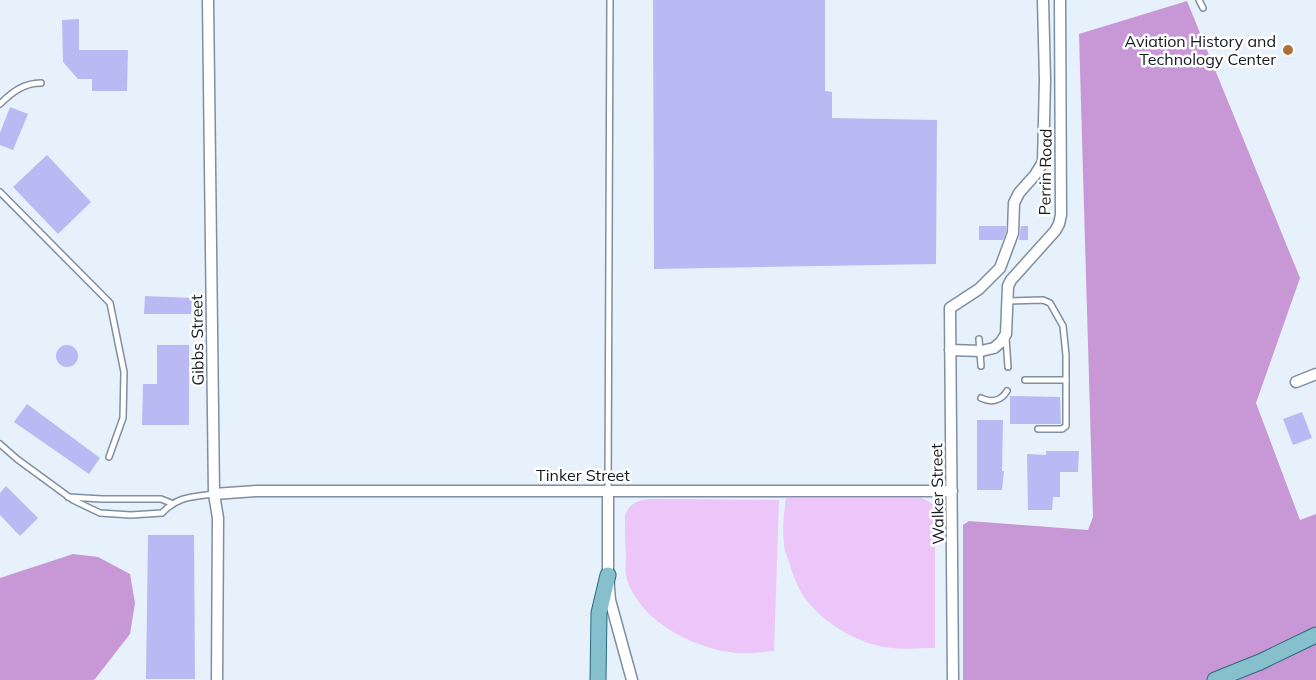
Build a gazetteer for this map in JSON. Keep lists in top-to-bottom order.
{
  "streets": {
    "street": [
      "Perrin Road",
      "Gibbs Street",
      "Tinker Street",
      "Walker Street"
    ]
  },
  "crossings": [
    ["Gibbs Street", "Tinker Street"],
    ["Tinker Street", "Walker Street"]
  ],
  "places": ["Aviation History and Technology Center"]
}
